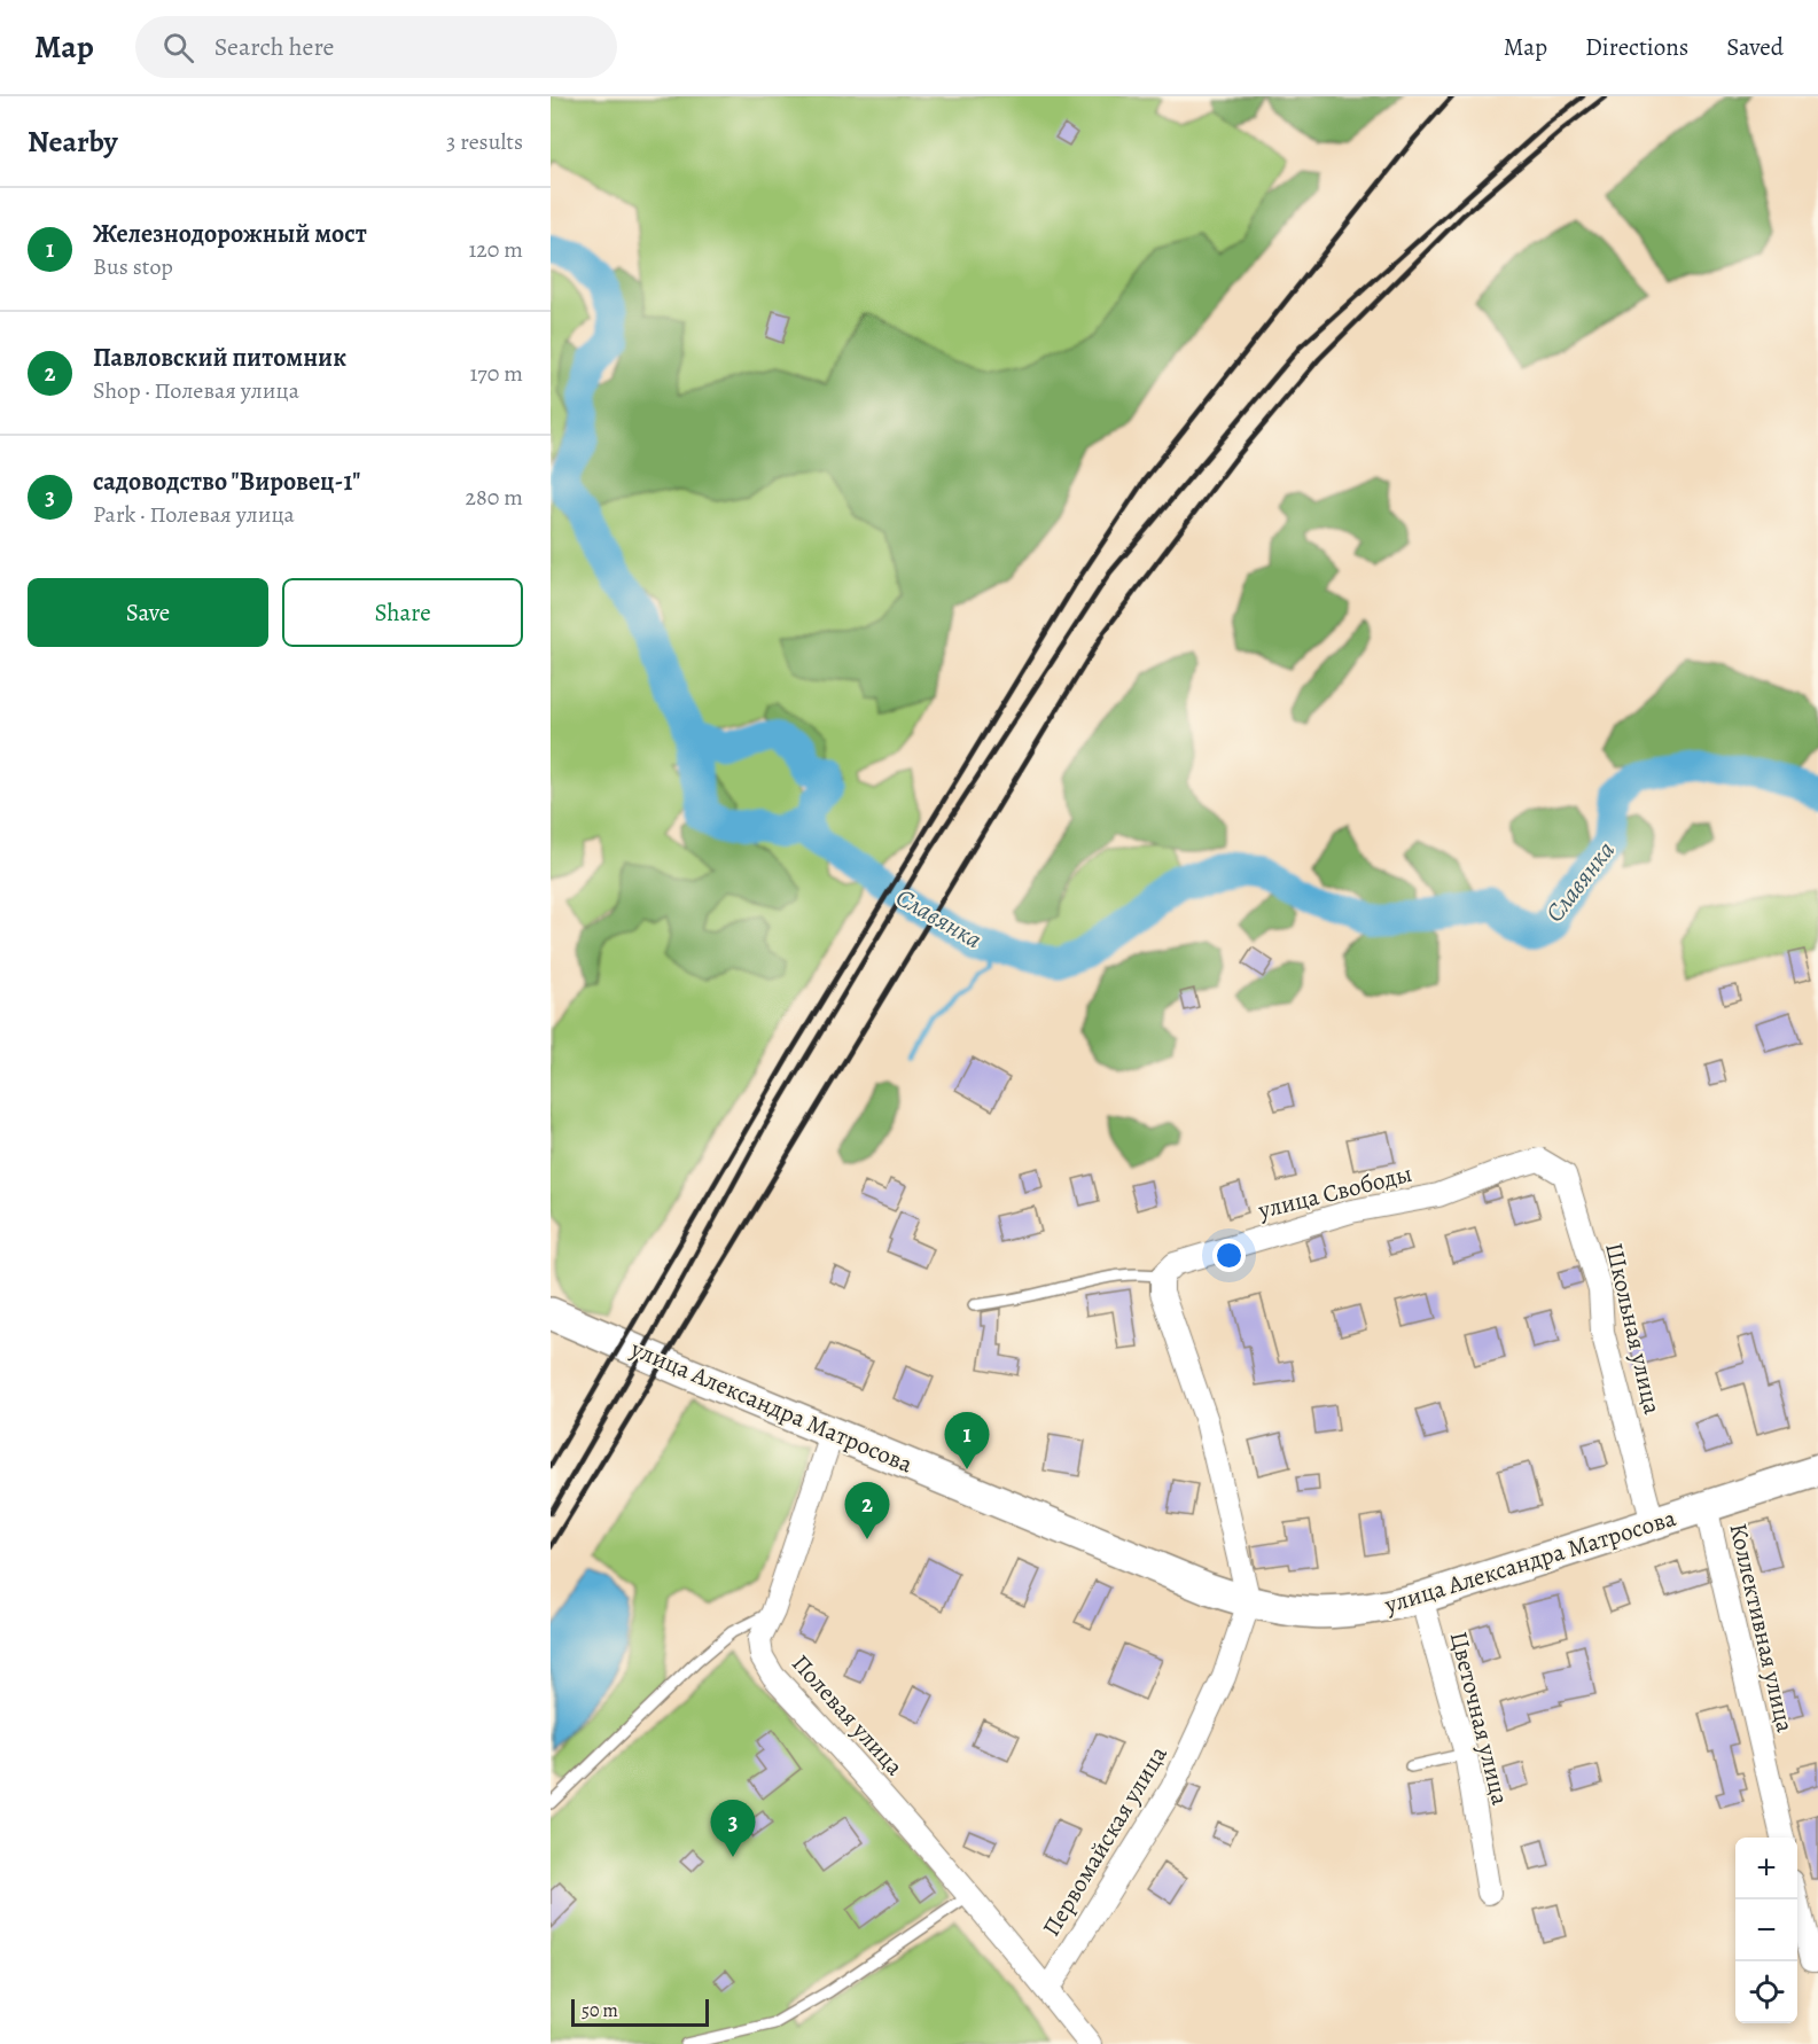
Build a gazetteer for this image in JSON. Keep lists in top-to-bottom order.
{
  "streets": {
    "main road": ["улица Александра Матросова"],
    "street": [
      "улица Свободы",
      "Школьная улица",
      "Коллективная улица",
      "Полевая улица",
      "Цветочная улица",
      "Первомайская улица"
    ]
  },
  "crossings": [
    ["улица Свободы", "Школьная улица"],
    ["Школьная улица", "улица Александра Матросова"],
    ["улица Александра Матросова", "Коллективная улица"],
    ["улица Александра Матросова", "Полевая улица"],
    ["улица Александра Матросова", "Цветочная улица"],
    ["улица Александра Матросова", "Первомайская улица"],
    ["Полевая улица", "Первомайская улица"]
  ],
  "water": ["Славянка"],
  "scale_bar": "50 m",
  "page": {
    "header": "Map",
    "search": "Search here",
    "nav": ["Map", "Directions", "Saved"],
    "heading": ["Nearby", "3 results"],
    "list": [
      {
        "mark": "1",
        "name": "Железнодорожный мост",
        "note": "Bus stop",
        "value": "120 m"
      },
      {
        "mark": "2",
        "name": "Павловский питомник",
        "note": "Shop · Полевая улица",
        "value": "170 m"
      },
      {
        "mark": "3",
        "name": "садоводство \"Вировец-1\"",
        "note": "Park · Полевая улица",
        "value": "280 m"
      }
    ],
    "buttons": ["Save", "Share"],
    "pins": ["1", "2", "3"],
    "map_buttons": ["+", "−"],
    "scale": "50 m"
  }
}
